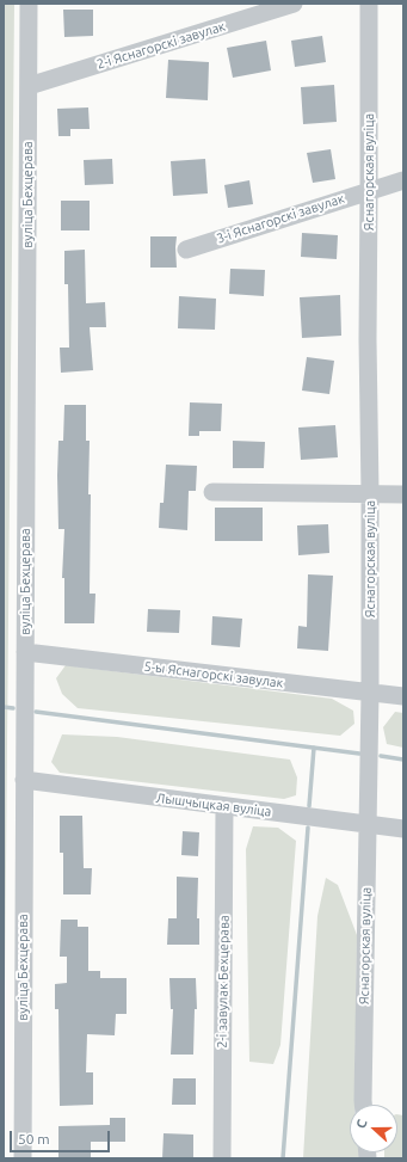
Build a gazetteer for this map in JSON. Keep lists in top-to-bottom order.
{
  "streets": {
    "street": [
      "2-і Яснагорскі завулак",
      "Яснагорская вуліца",
      "вуліца Бехцерава",
      "3-і Яснагорскі завулак",
      "5-ы Яснагорскі завулак",
      "Лышчыцкая вуліца",
      "2-і завулак Бехцерава"
    ]
  },
  "crossings": [
    ["2-і Яснагорскі завулак", "вуліца Бехцерава"],
    ["Яснагорская вуліца", "3-і Яснагорскі завулак"],
    ["Яснагорская вуліца", "5-ы Яснагорскі завулак"],
    ["Яснагорская вуліца", "Лышчыцкая вуліца"],
    ["вуліца Бехцерава", "5-ы Яснагорскі завулак"],
    ["вуліца Бехцерава", "Лышчыцкая вуліца"],
    ["Лышчыцкая вуліца", "2-і завулак Бехцерава"]
  ],
  "scale_bar": "50 m",
  "north": "left"
}
